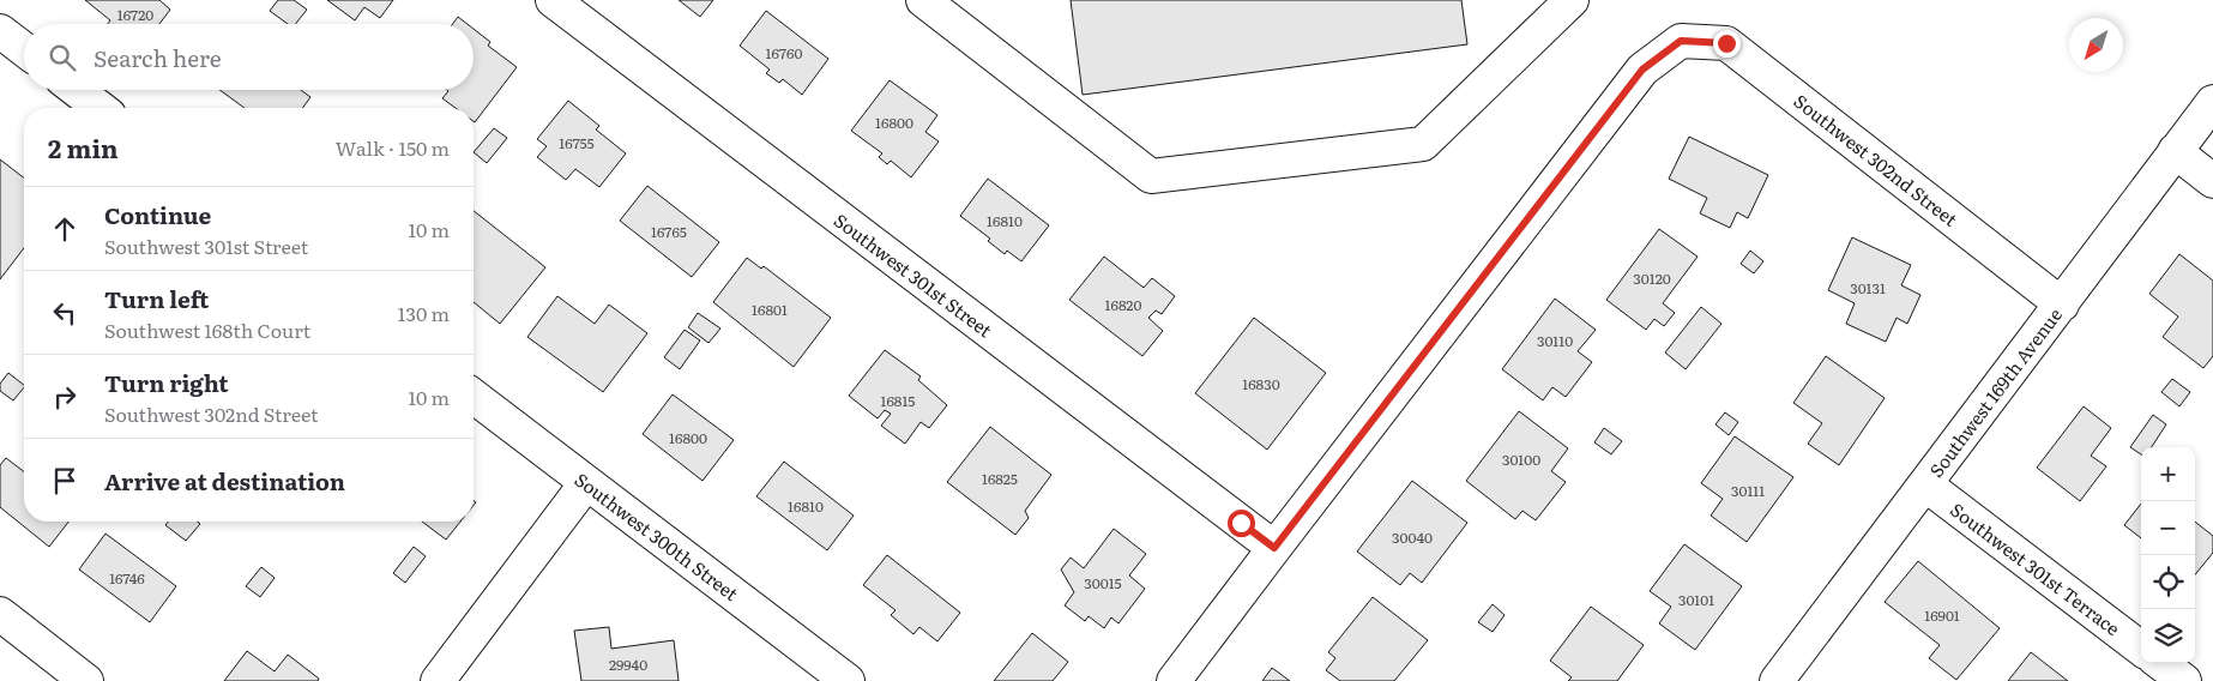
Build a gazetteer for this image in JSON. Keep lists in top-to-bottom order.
{
  "streets": {
    "street": [
      "Southwest 302nd Street",
      "Southwest 301st Street",
      "Southwest 169th Avenue",
      "Southwest 300th Street",
      "Southwest 301st Terrace"
    ]
  },
  "crossings": [
    ["Southwest 302nd Street", "Southwest 301st Street"],
    ["Southwest 302nd Street", "Southwest 169th Avenue"],
    ["Southwest 169th Avenue", "Southwest 301st Terrace"]
  ],
  "house_numbers": [
    "16720",
    "16760",
    "16800",
    "16755",
    "16810",
    "16765",
    "30120",
    "30131",
    "16820",
    "16801",
    "30110",
    "16830",
    "16815",
    "16800",
    "30100",
    "16825",
    "30111",
    "16810",
    "30040",
    "16746",
    "30015",
    "30101",
    "16901",
    "29940"
  ],
  "north": "bottom left",
  "page": {
    "search": "Search here",
    "heading": ["2 min", "Walk · 150 m"],
    "list": [
      ["Continue", "Southwest 301st Street", "10 m"],
      ["Turn left", "Southwest 168th Court", "130 m"],
      ["Turn right", "Southwest 302nd Street", "10 m"],
      "Arrive at destination"
    ],
    "map_buttons": ["+", "−"]
  }
}
